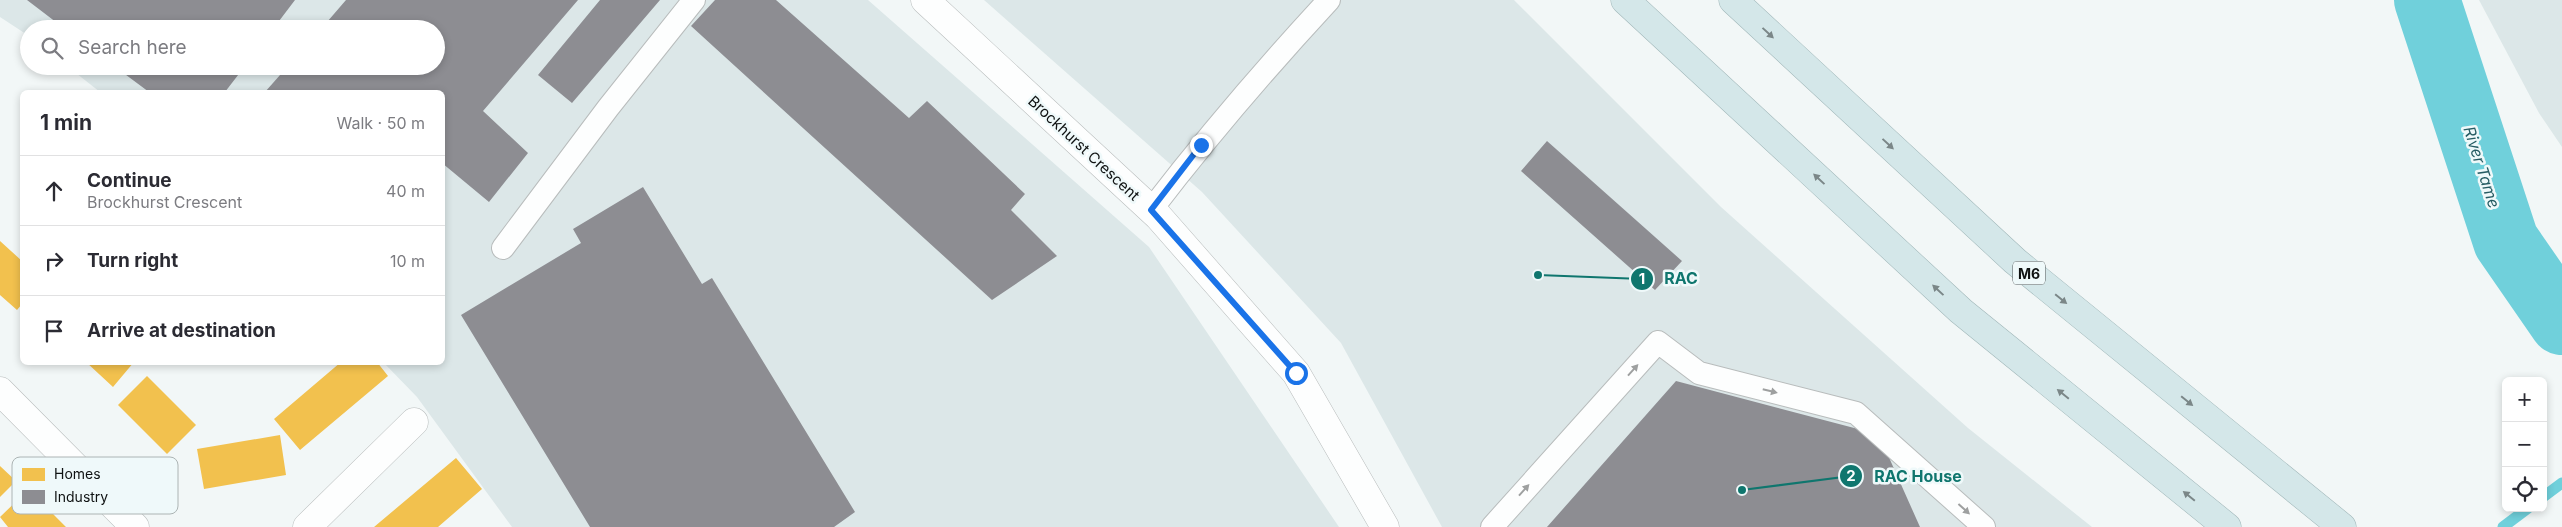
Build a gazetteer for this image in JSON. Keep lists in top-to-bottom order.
{
  "streets": {
    "highway": ["M6"],
    "street": ["Brockhurst Crescent"]
  },
  "water": ["River Tame"],
  "places": ["RAC", "RAC House"],
  "legend": ["Homes", "Industry"],
  "page": {
    "search": "Search here",
    "heading": ["1 min", "Walk · 50 m"],
    "list": [
      ["Continue", "Brockhurst Crescent", "40 m"],
      ["Turn right", "10 m"],
      "Arrive at destination"
    ],
    "map_buttons": ["+", "−"]
  }
}
